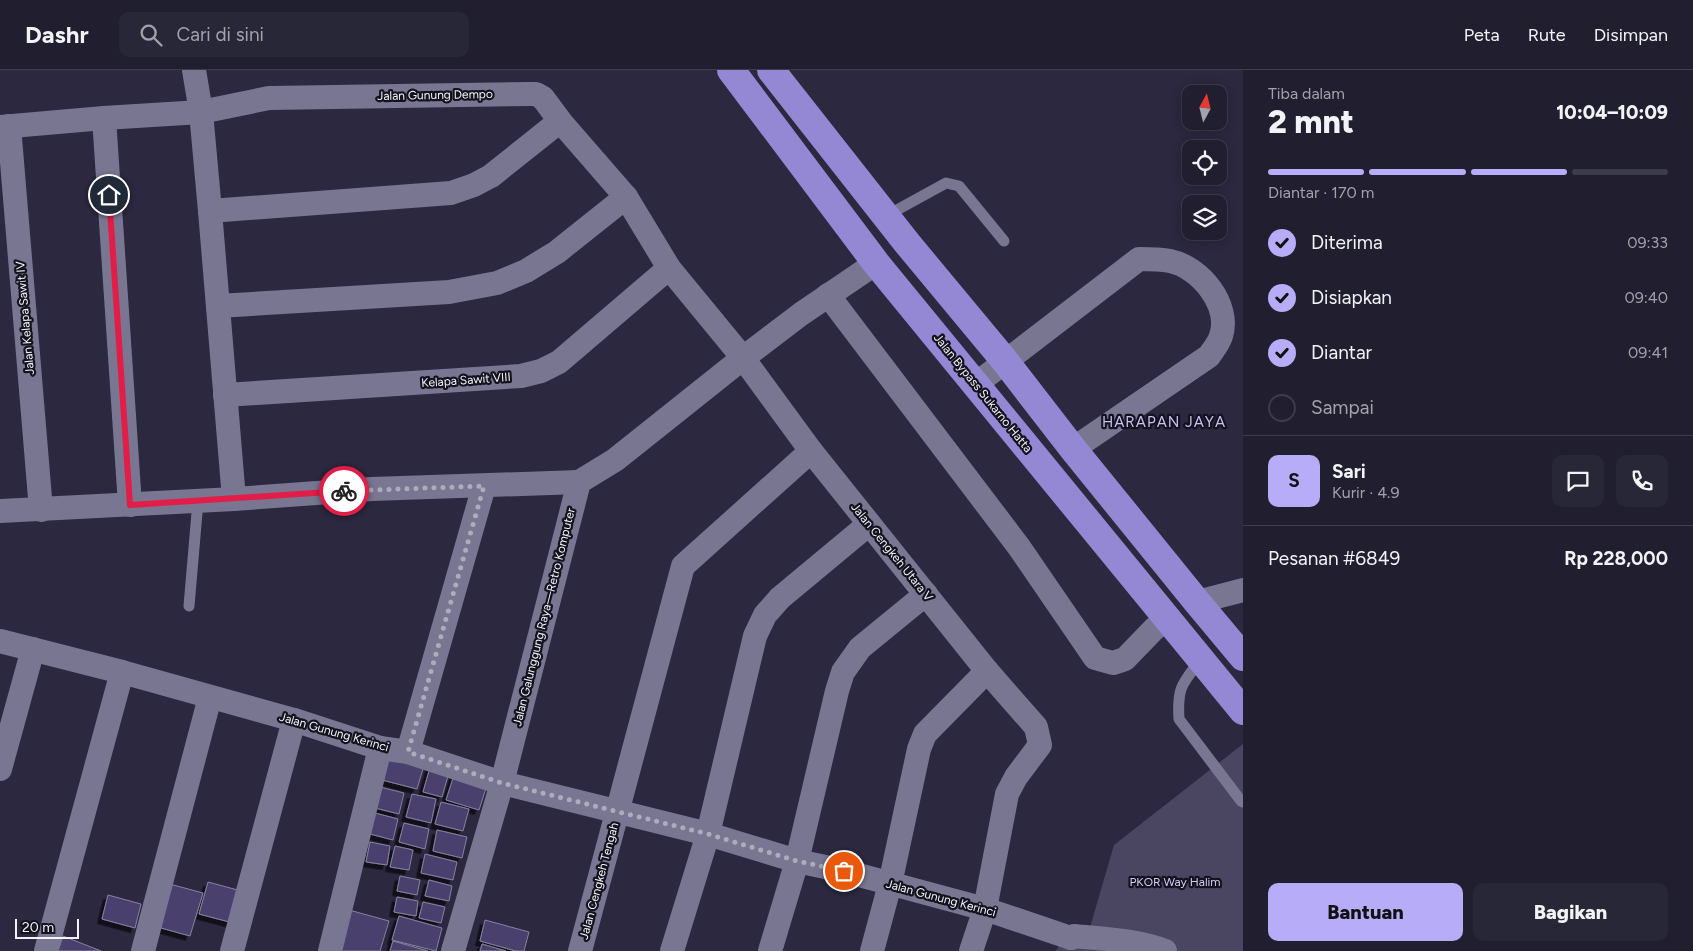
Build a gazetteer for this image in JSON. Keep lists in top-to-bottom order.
{
  "streets": {
    "highway": ["Jalan Bypass Sukarno Hatta"],
    "street": [
      "Jalan Gunung Dempo",
      "Jalan Kelapa Sawit IV",
      "Kelapa Sawit VIII",
      "Jalan Cengkeh Utara V",
      "Jalan Galunggung Raya—Retro Komputer",
      "Jalan Gunung Kerinci",
      "Jalan Cengkeh Tengah"
    ]
  },
  "crossings": [
    ["Jalan Gunung Dempo", "Jalan Kelapa Sawit IV"],
    ["Jalan Gunung Dempo", "Kelapa Sawit VIII"],
    ["Jalan Gunung Dempo", "Jalan Cengkeh Utara V"],
    ["Jalan Cengkeh Utara V", "Jalan Gunung Kerinci"],
    ["Jalan Cengkeh Utara V", "Jalan Cengkeh Tengah"],
    ["Jalan Galunggung Raya—Retro Komputer", "Jalan Gunung Kerinci"],
    ["Jalan Gunung Kerinci", "Jalan Cengkeh Tengah"]
  ],
  "districts": ["HARAPAN JAYA"],
  "parks": ["PKOR Way Halim"],
  "scale_bar": "20 m",
  "north": "top",
  "page": {
    "header": "Dashr",
    "search": "Cari di sini",
    "nav": ["Peta", "Rute", "Disimpan"],
    "heading": ["2 mnt", "Tiba dalam", "10:04–10:09"],
    "panel": [
      "Sari",
      "Kurir · 4.9",
      "Pesanan #6849",
      "Rp 228,000"
    ],
    "bar": "Diantar · 170 m",
    "list": [
      ["Diterima", "09:33"],
      ["Disiapkan", "09:40"],
      ["Diantar", "09:41"],
      "Sampai"
    ],
    "round": "S",
    "buttons": ["Bantuan", "Bagikan"],
    "scale": "20 m"
  }
}
